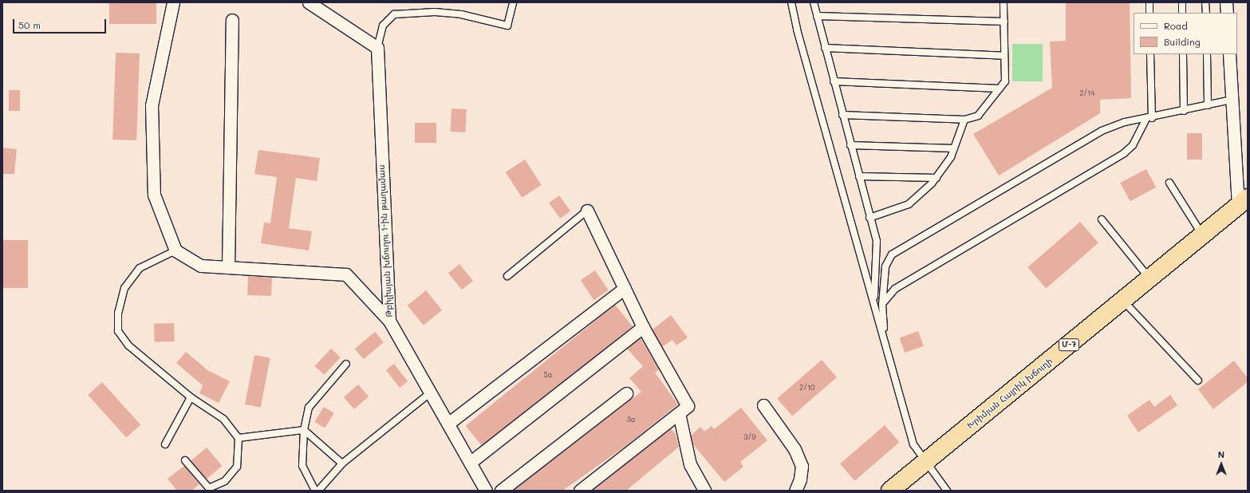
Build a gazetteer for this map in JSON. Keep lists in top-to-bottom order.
{
  "streets": {
    "highway": ["Մ-7", "Խրիմյան Հայրիկ խճուղի"],
    "street": ["Թբիլիսյան խճուղու 1-ին թաղամաս"]
  },
  "house_numbers": [
    "2/14",
    "5a",
    "2/10",
    "3a",
    "3/9"
  ],
  "legend": ["Road", "Building"],
  "scale_bar": "50 m",
  "north": "top"
}
